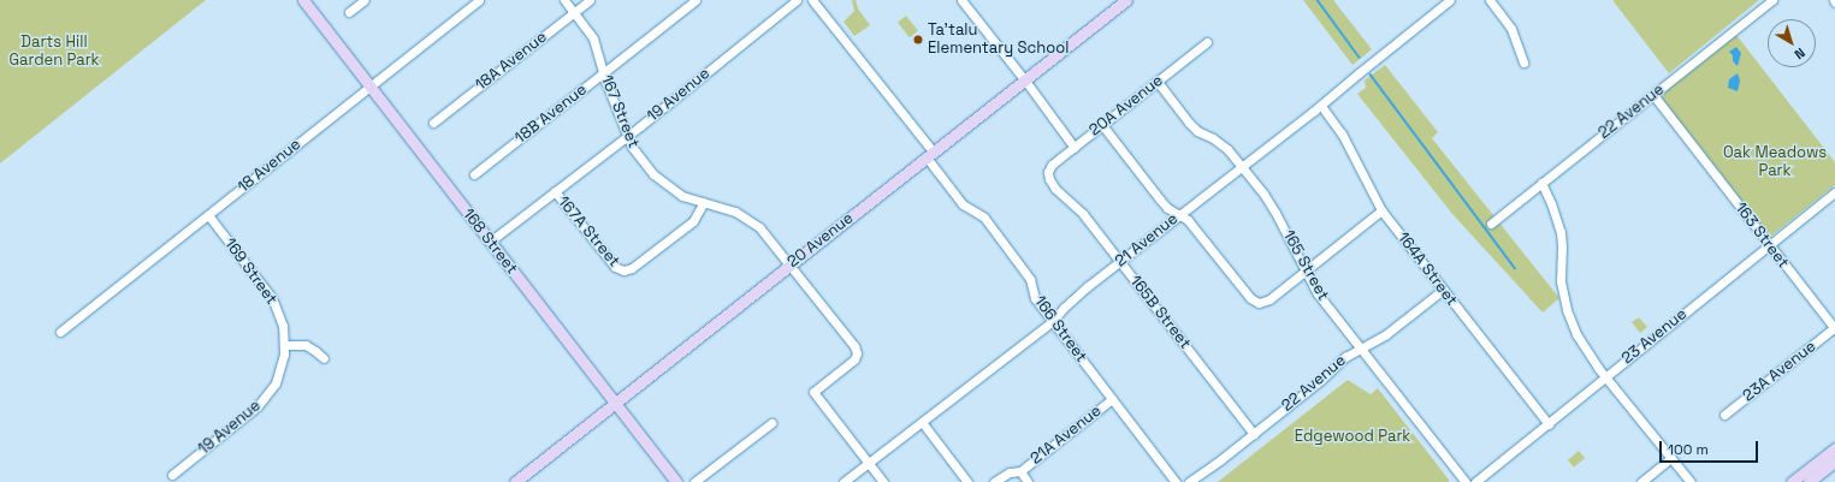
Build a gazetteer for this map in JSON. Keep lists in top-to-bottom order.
{
  "streets": {
    "street": [
      "18A Avenue",
      "19 Avenue",
      "20A Avenue",
      "167 Street",
      "22 Avenue",
      "18B Avenue",
      "18 Avenue",
      "167A Street",
      "163 Street",
      "20 Avenue",
      "21 Avenue",
      "168 Street",
      "165 Street",
      "164A Street",
      "169 Street",
      "165B Street",
      "166 Street",
      "23 Avenue",
      "23A Avenue",
      "21A Avenue"
    ]
  },
  "crossings": [
    ["18A Avenue", "167 Street"],
    ["19 Avenue", "167 Street"],
    ["19 Avenue", "167A Street"],
    ["19 Avenue", "168 Street"],
    ["19 Avenue", "169 Street"],
    ["20A Avenue", "165 Street"],
    ["20A Avenue", "165B Street"],
    ["167 Street", "18B Avenue"],
    ["167 Street", "167A Street"],
    ["167 Street", "20 Avenue"],
    ["167 Street", "21 Avenue"],
    ["22 Avenue", "163 Street"],
    ["22 Avenue", "165 Street"],
    ["22 Avenue", "164A Street"],
    ["22 Avenue", "165B Street"],
    ["18 Avenue", "168 Street"],
    ["18 Avenue", "169 Street"],
    ["163 Street", "23 Avenue"],
    ["163 Street", "23A Avenue"],
    ["20 Avenue", "168 Street"],
    ["20 Avenue", "166 Street"],
    ["21 Avenue", "165 Street"],
    ["21 Avenue", "164A Street"],
    ["21 Avenue", "165B Street"],
    ["21 Avenue", "166 Street"],
    ["164A Street", "23 Avenue"],
    ["166 Street", "21A Avenue"]
  ],
  "parks": ["Darts Hill Garden Park", "Oak Meadows Park", "Edgewood Park"],
  "places": ["Ta'talu Elementary School"],
  "scale_bar": "100 m",
  "north": "bottom right"
}
